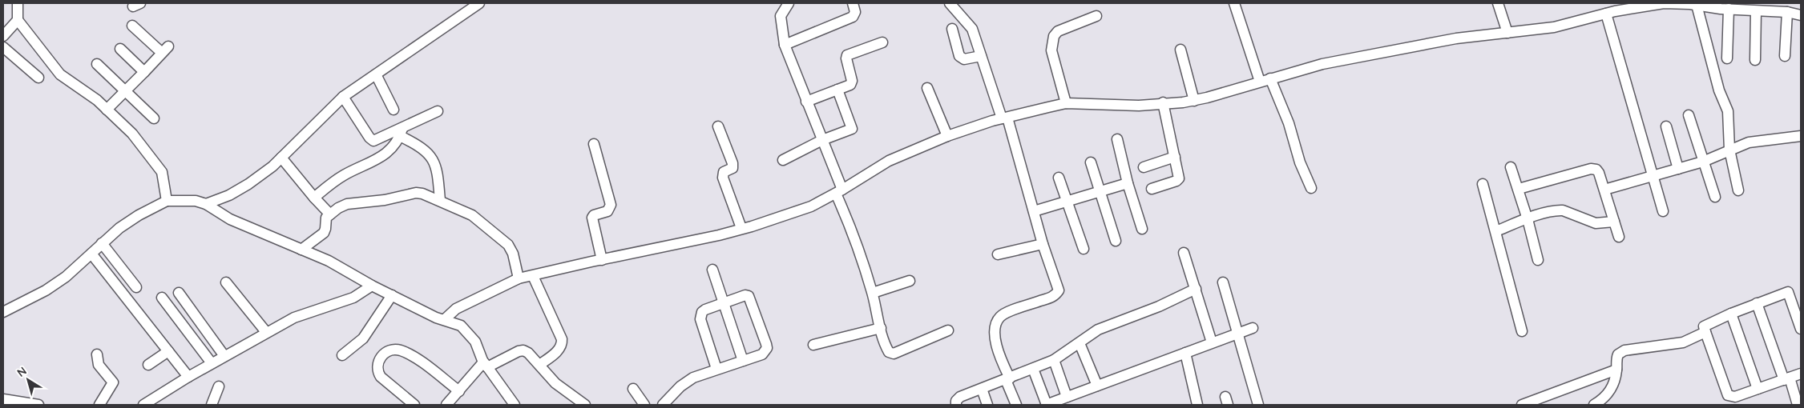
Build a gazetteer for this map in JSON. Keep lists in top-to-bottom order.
{
  "north": "top left"
}
